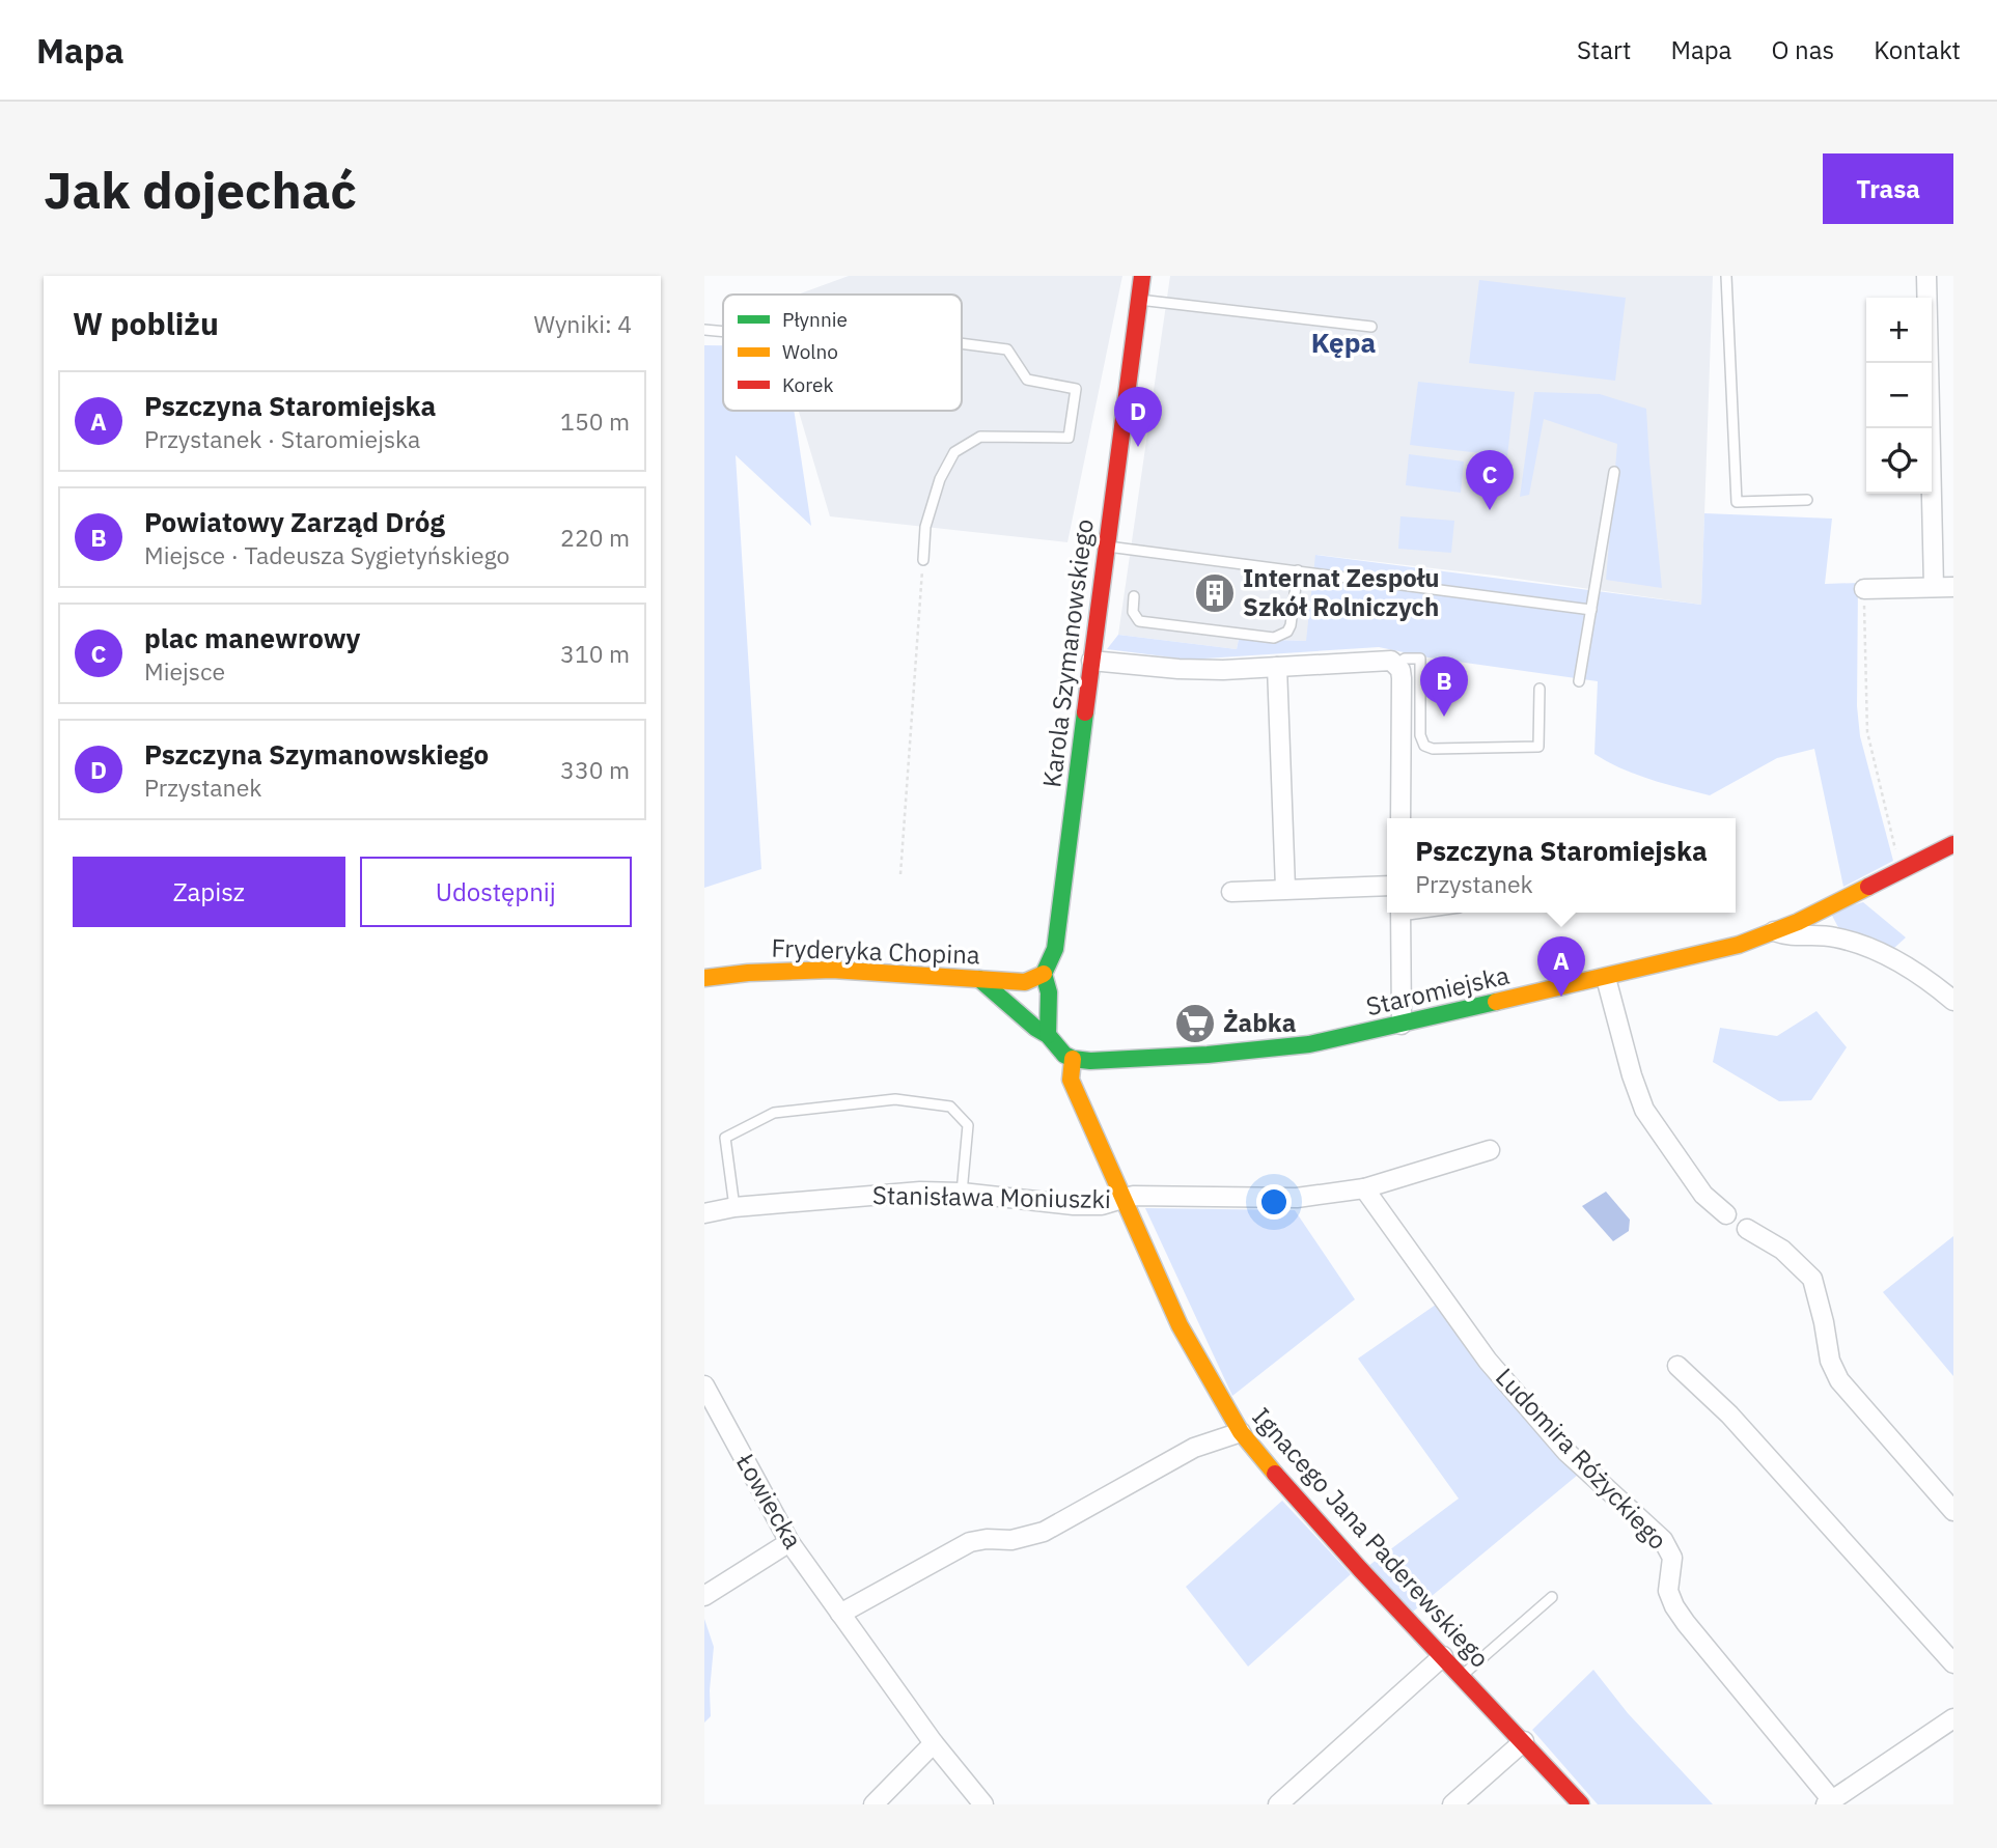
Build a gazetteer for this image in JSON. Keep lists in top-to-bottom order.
{
  "streets": {
    "street": [
      "Karola Szymanowskiego",
      "Fryderyka Chopina",
      "Staromiejska",
      "Stanisława Moniuszki",
      "Ludomira Różyckiego",
      "Łowiecka",
      "Ignacego Jana Paderewskiego"
    ]
  },
  "crossings": [
    ["Karola Szymanowskiego", "Fryderyka Chopina"],
    ["Staromiejska", "Ignacego Jana Paderewskiego"],
    ["Stanisława Moniuszki", "Ludomira Różyckiego"],
    ["Stanisława Moniuszki", "Ignacego Jana Paderewskiego"]
  ],
  "districts": ["Kępa"],
  "places": {
    "building": ["Internat Zespołu Szkół Rolniczych"],
    "supermarket": ["Żabka"]
  },
  "legend": ["Płynnie", "Wolno", "Korek"],
  "page": {
    "header": "Mapa",
    "nav": [
      "Start",
      "Mapa",
      "O nas",
      "Kontakt"
    ],
    "buttons": [
      "Trasa",
      ["Zapisz", "Udostępnij"]
    ],
    "title": "Jak dojechać",
    "heading": ["W pobliżu", "Wyniki: 4"],
    "map_buttons": ["+", "−"],
    "list": [
      {
        "mark": "A",
        "name": "Pszczyna Staromiejska",
        "note": "Przystanek · Staromiejska",
        "value": "150 m"
      },
      {
        "mark": "B",
        "name": "Powiatowy Zarząd Dróg",
        "note": "Miejsce · Tadeusza Sygietyńskiego",
        "value": "220 m"
      },
      {
        "mark": "C",
        "name": "plac manewrowy",
        "note": "Miejsce",
        "value": "310 m"
      },
      {
        "mark": "D",
        "name": "Pszczyna Szymanowskiego",
        "note": "Przystanek",
        "value": "330 m"
      }
    ],
    "pins": [
      "D",
      "C",
      "B",
      "A"
    ],
    "popup": ["Pszczyna Staromiejska", "Przystanek"]
  }
}
